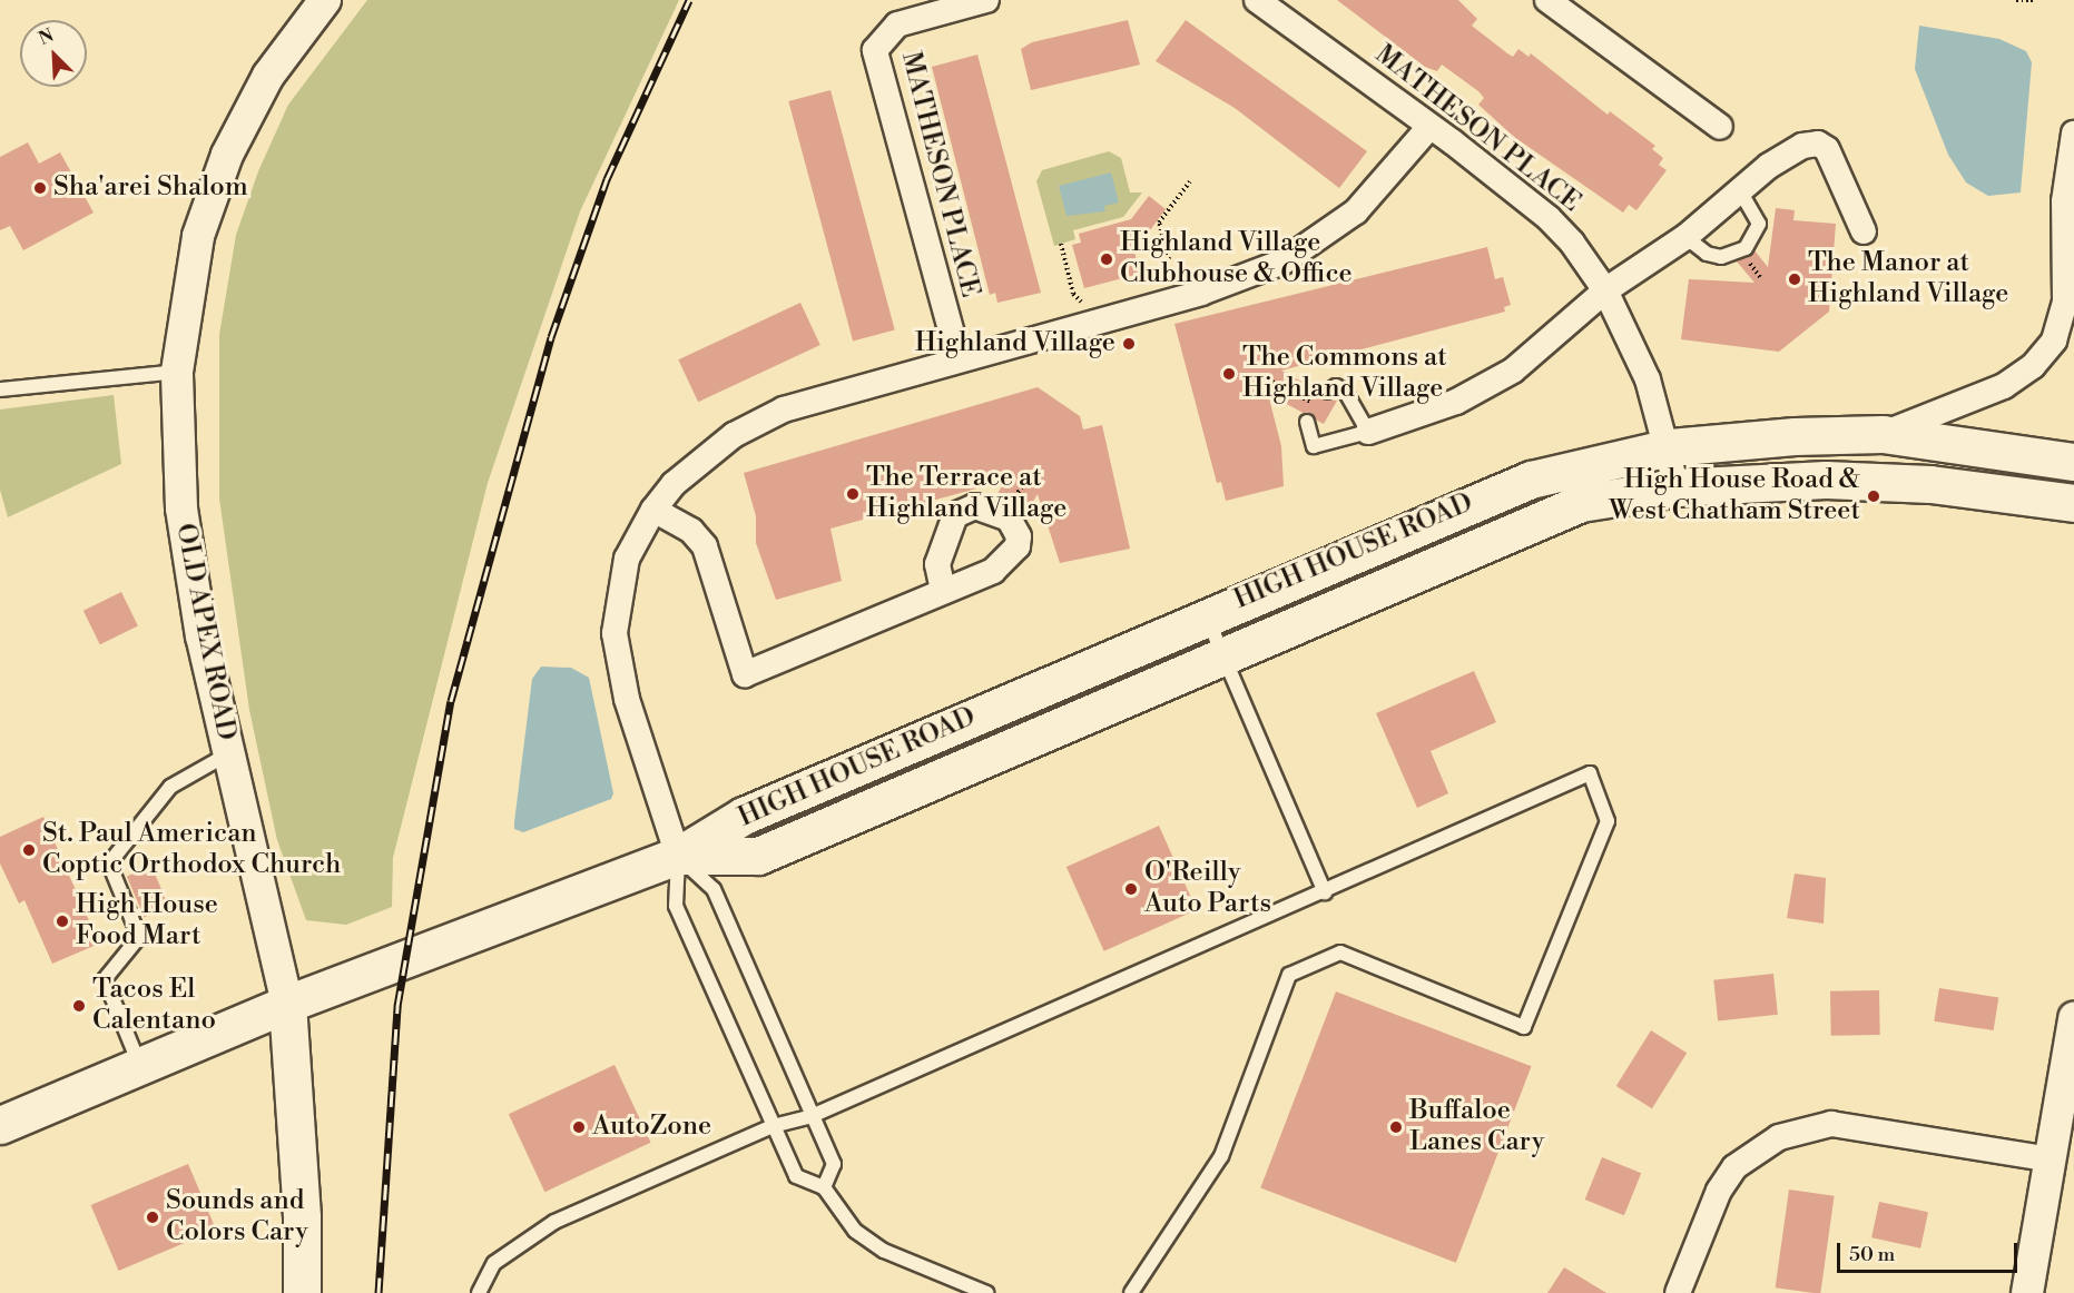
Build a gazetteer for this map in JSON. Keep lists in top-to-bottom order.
{
  "streets": {
    "main road": ["HIGH HOUSE ROAD", "OLD APEX ROAD"],
    "street": ["MATHESON PLACE"]
  },
  "crossings": [
    ["MATHESON PLACE", "HIGH HOUSE ROAD"],
    ["HIGH HOUSE ROAD", "OLD APEX ROAD"]
  ],
  "places": [
    "Sha'arei Shalom",
    "Highland Village Clubhouse & Office",
    "The Manor at Highland Village",
    "Highland Village",
    "The Commons at Highland Village",
    "The Terrace at Highland Village",
    "High House Road & West Chatham Street",
    "St. Paul American Coptic Orthodox Church",
    "O'Reilly Auto Parts",
    "High House Food Mart",
    "Tacos El Calentano",
    "AutoZone",
    "Buffaloe Lanes Cary",
    "Sounds and Colors Cary"
  ],
  "scale_bar": "50 m",
  "north": "top left"
}
